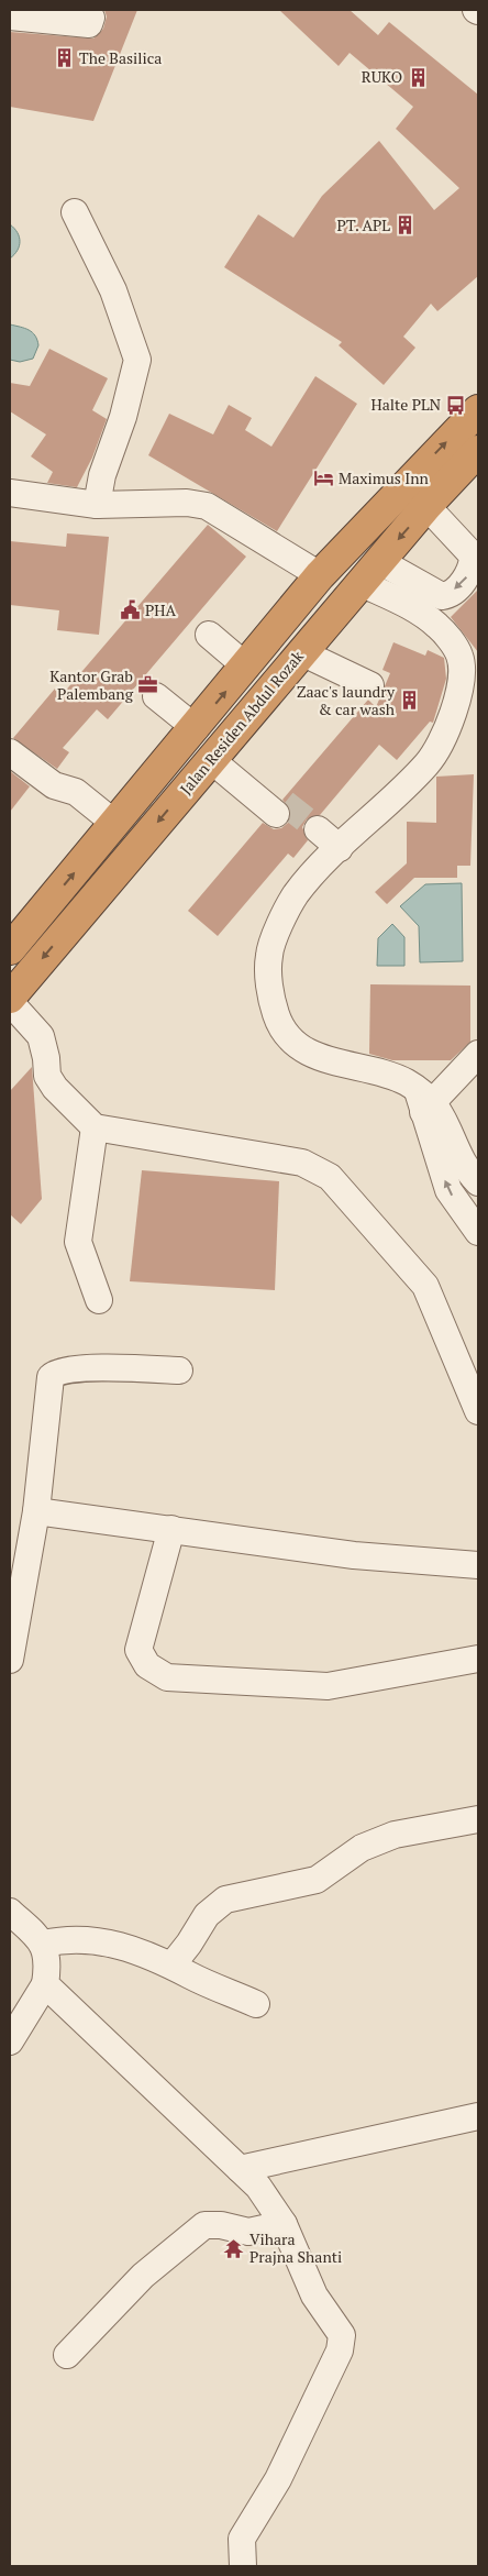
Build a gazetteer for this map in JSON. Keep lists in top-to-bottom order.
{
  "streets": {
    "highway": ["Jalan Residen Abdul Rozak"]
  },
  "places": {
    "building": [
      "The Basilica",
      "RUKO",
      "PT. APL",
      "Zaac's laundry & car wash"
    ],
    "bus stop": ["Halte PLN"],
    "hotel": ["Maximus Inn"],
    "public building": ["PHA"],
    "office": ["Kantor Grab Palembang"],
    "temple": ["Vihara Prajna Shanti"]
  }
}
